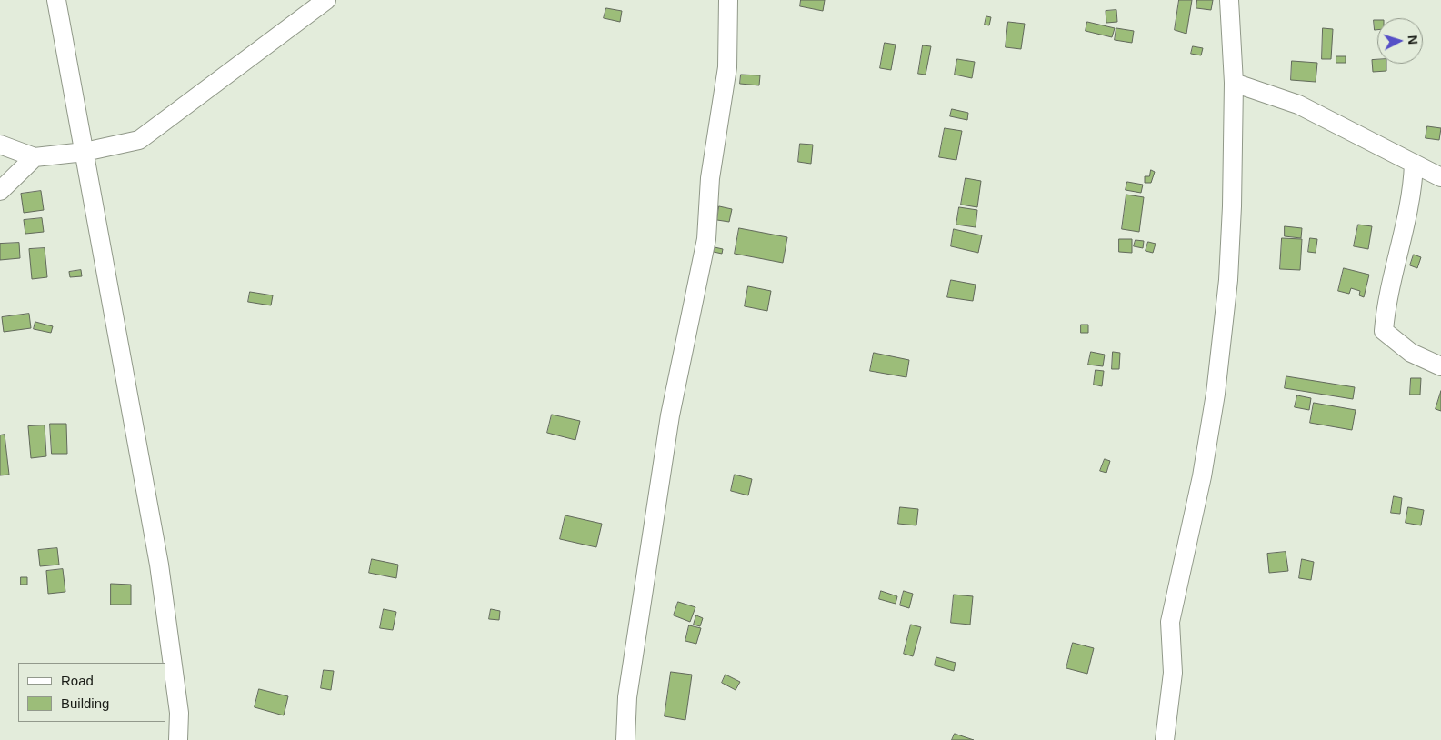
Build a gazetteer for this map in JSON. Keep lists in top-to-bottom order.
{
  "legend": ["Road", "Building"],
  "north": "right"
}
